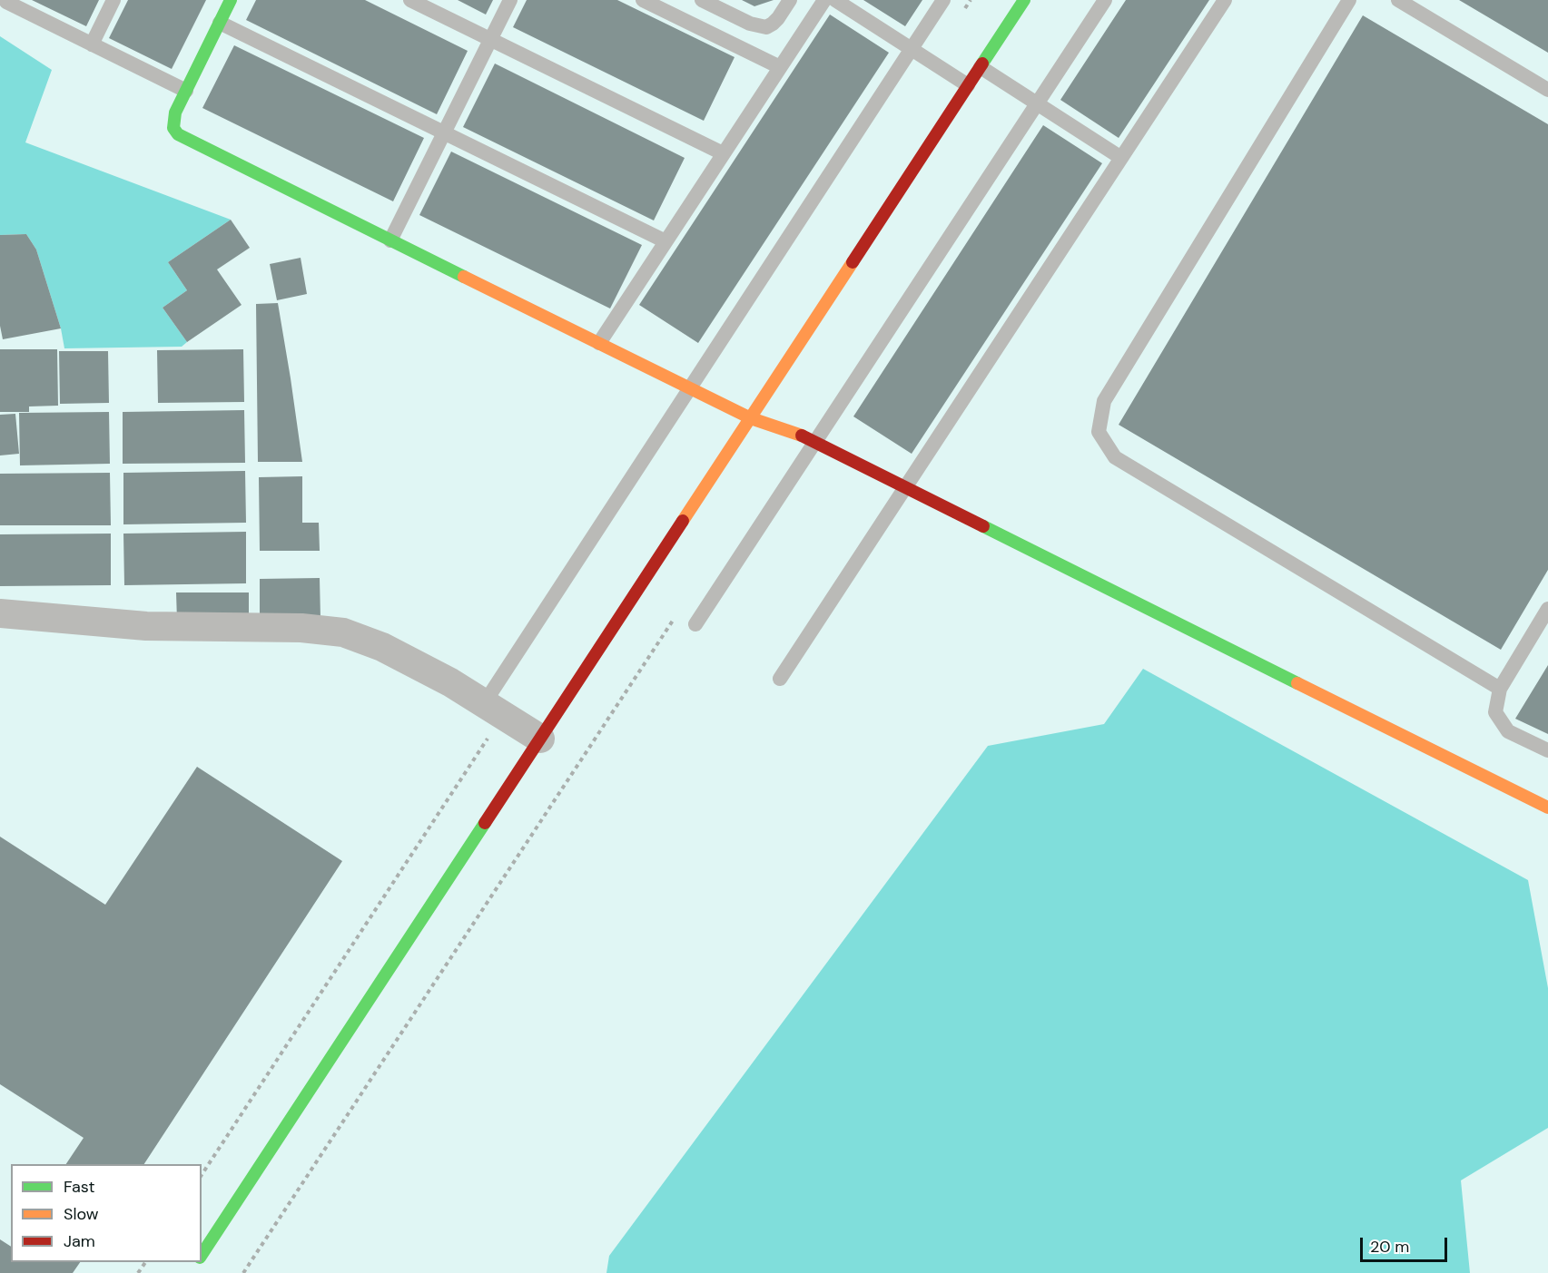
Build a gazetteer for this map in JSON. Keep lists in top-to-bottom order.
{
  "legend": ["Fast", "Slow", "Jam"],
  "scale_bar": "20 m"
}
